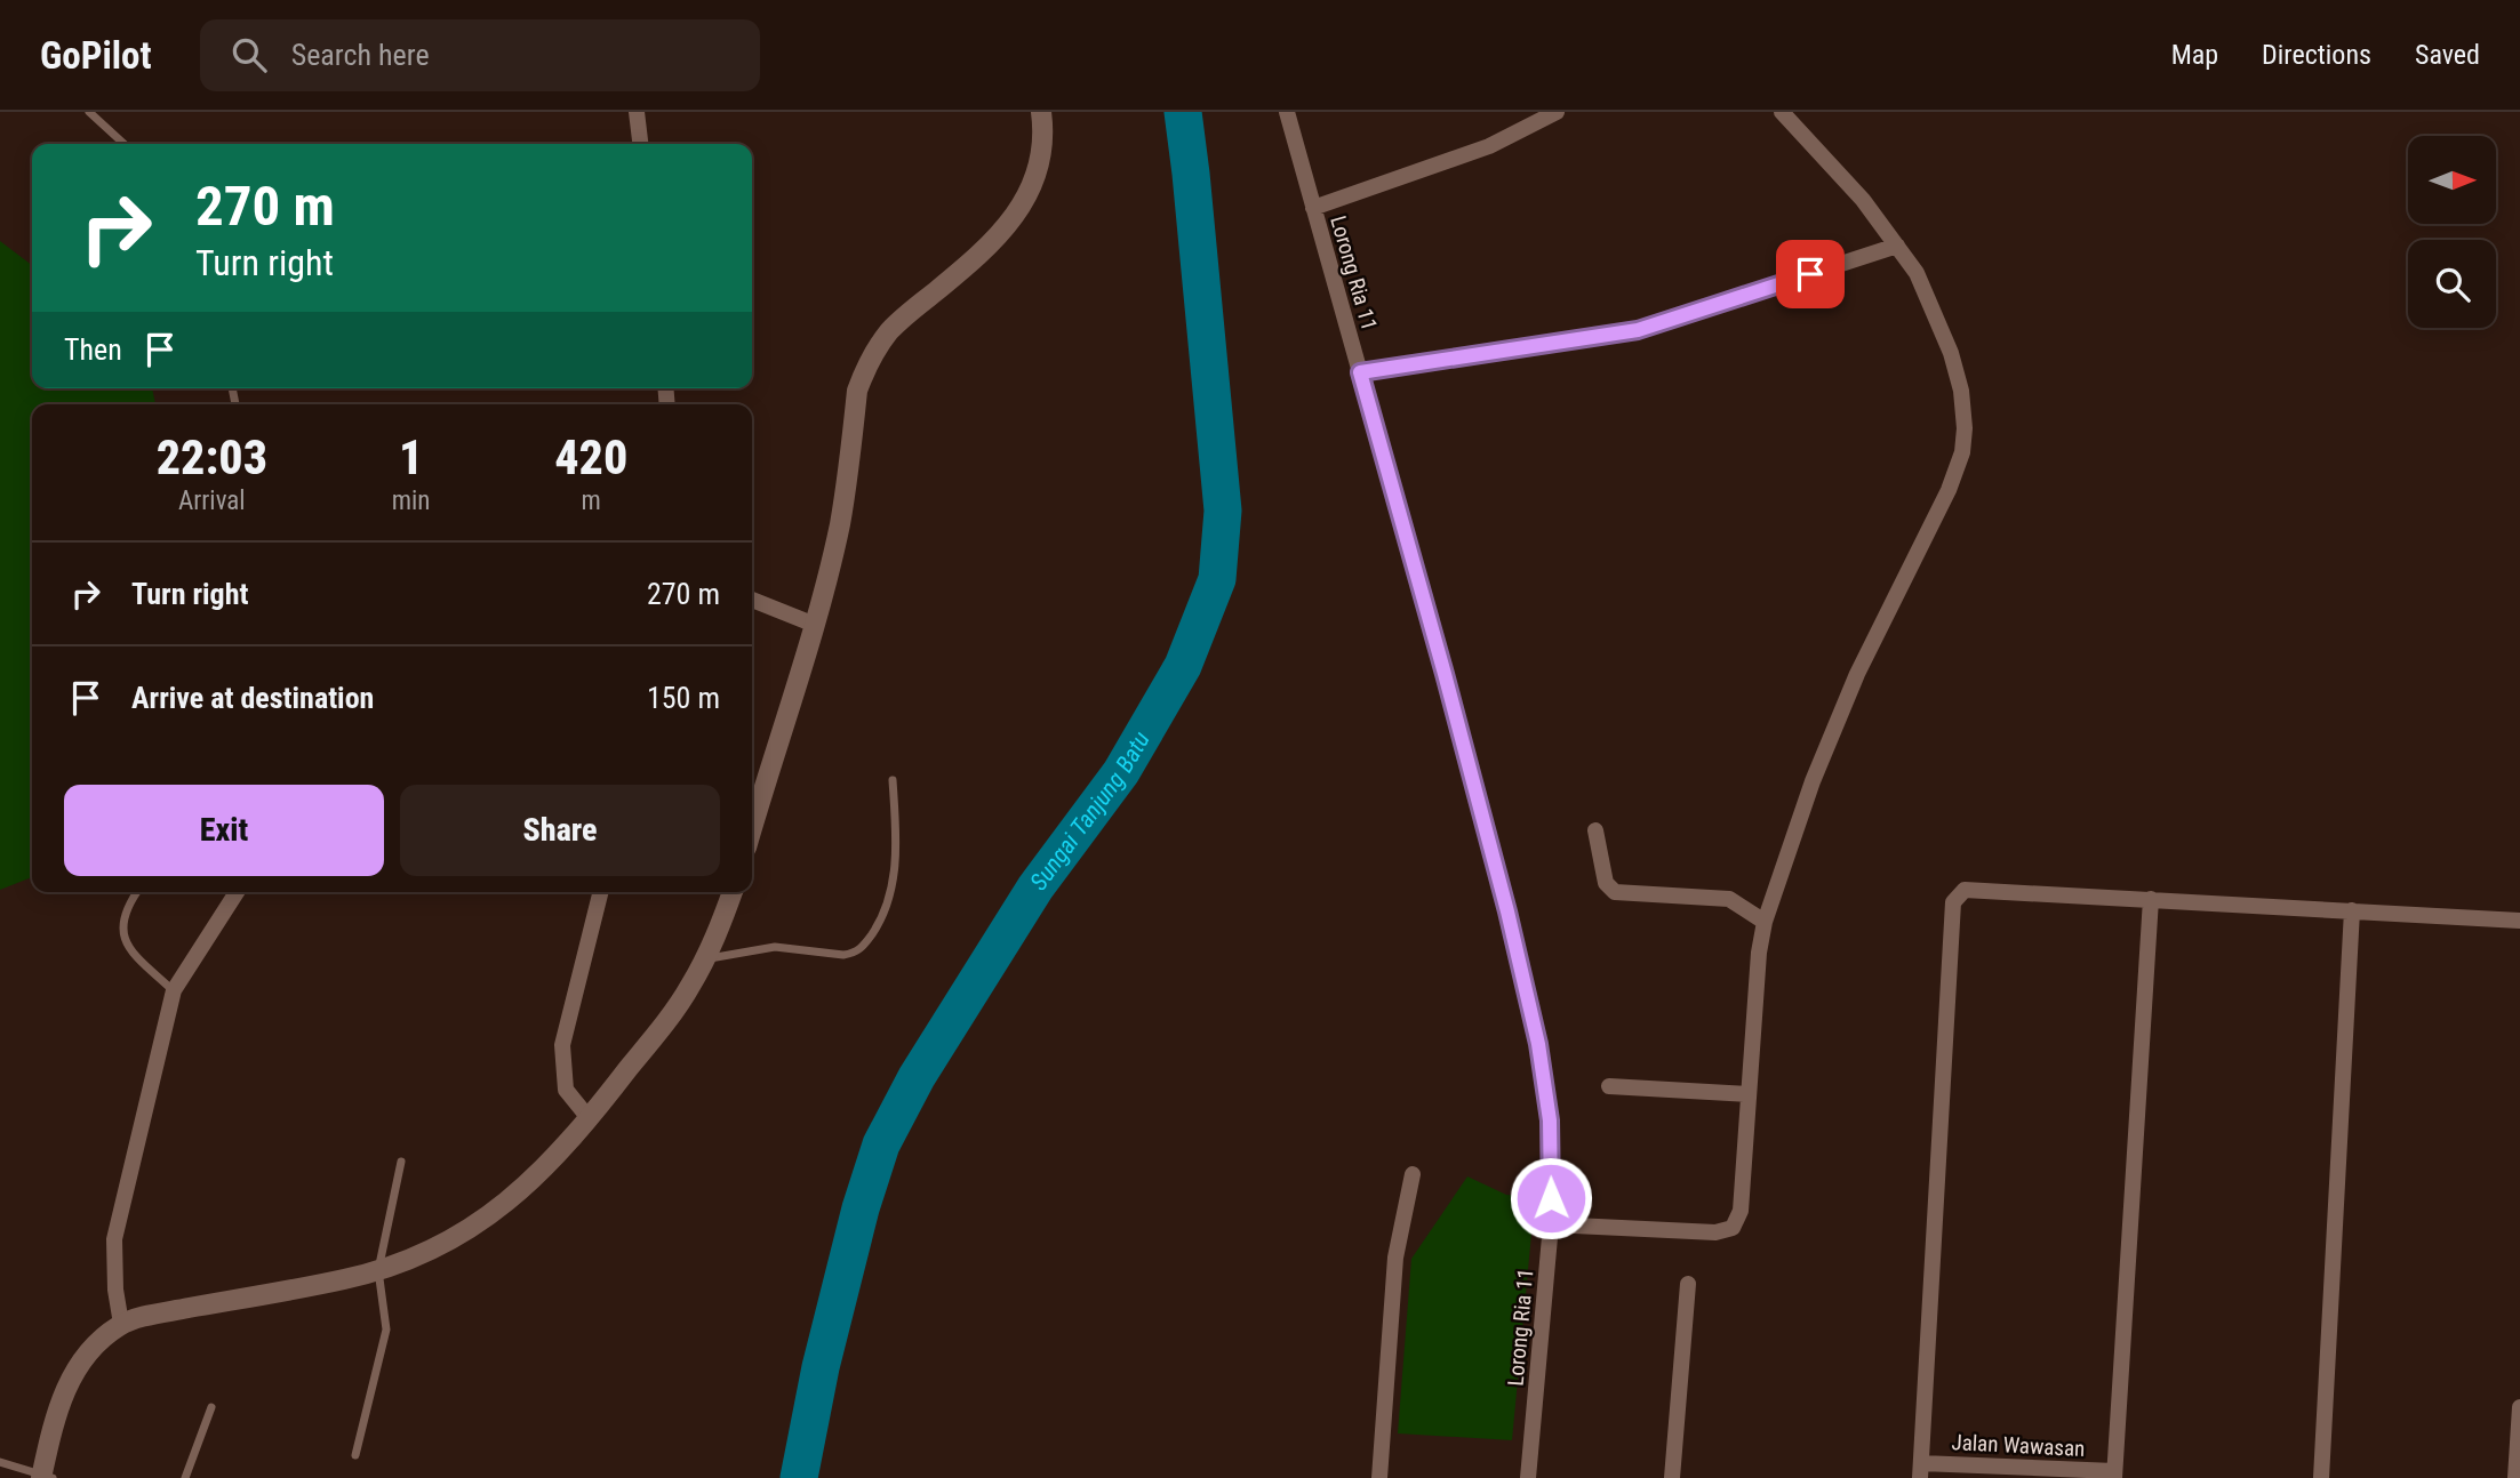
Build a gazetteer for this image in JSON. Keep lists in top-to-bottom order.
{
  "streets": {
    "street": ["Lorong Ria 11", "Jalan Wawasan"]
  },
  "water": ["Sungai Tanjung Batu"],
  "north": "right",
  "page": {
    "header": "GoPilot",
    "search": "Search here",
    "nav": ["Map", "Directions", "Saved"],
    "turn": ["270 m", "Turn right"],
    "then": "Then",
    "eta": [
      "22:03",
      "Arrival",
      "1",
      "min",
      "420",
      "m"
    ],
    "list": [
      {
        "name": "Turn right",
        "value": "270 m"
      },
      {
        "name": "Arrive at destination",
        "value": "150 m"
      }
    ],
    "buttons": ["Exit", "Share"]
  }
}
